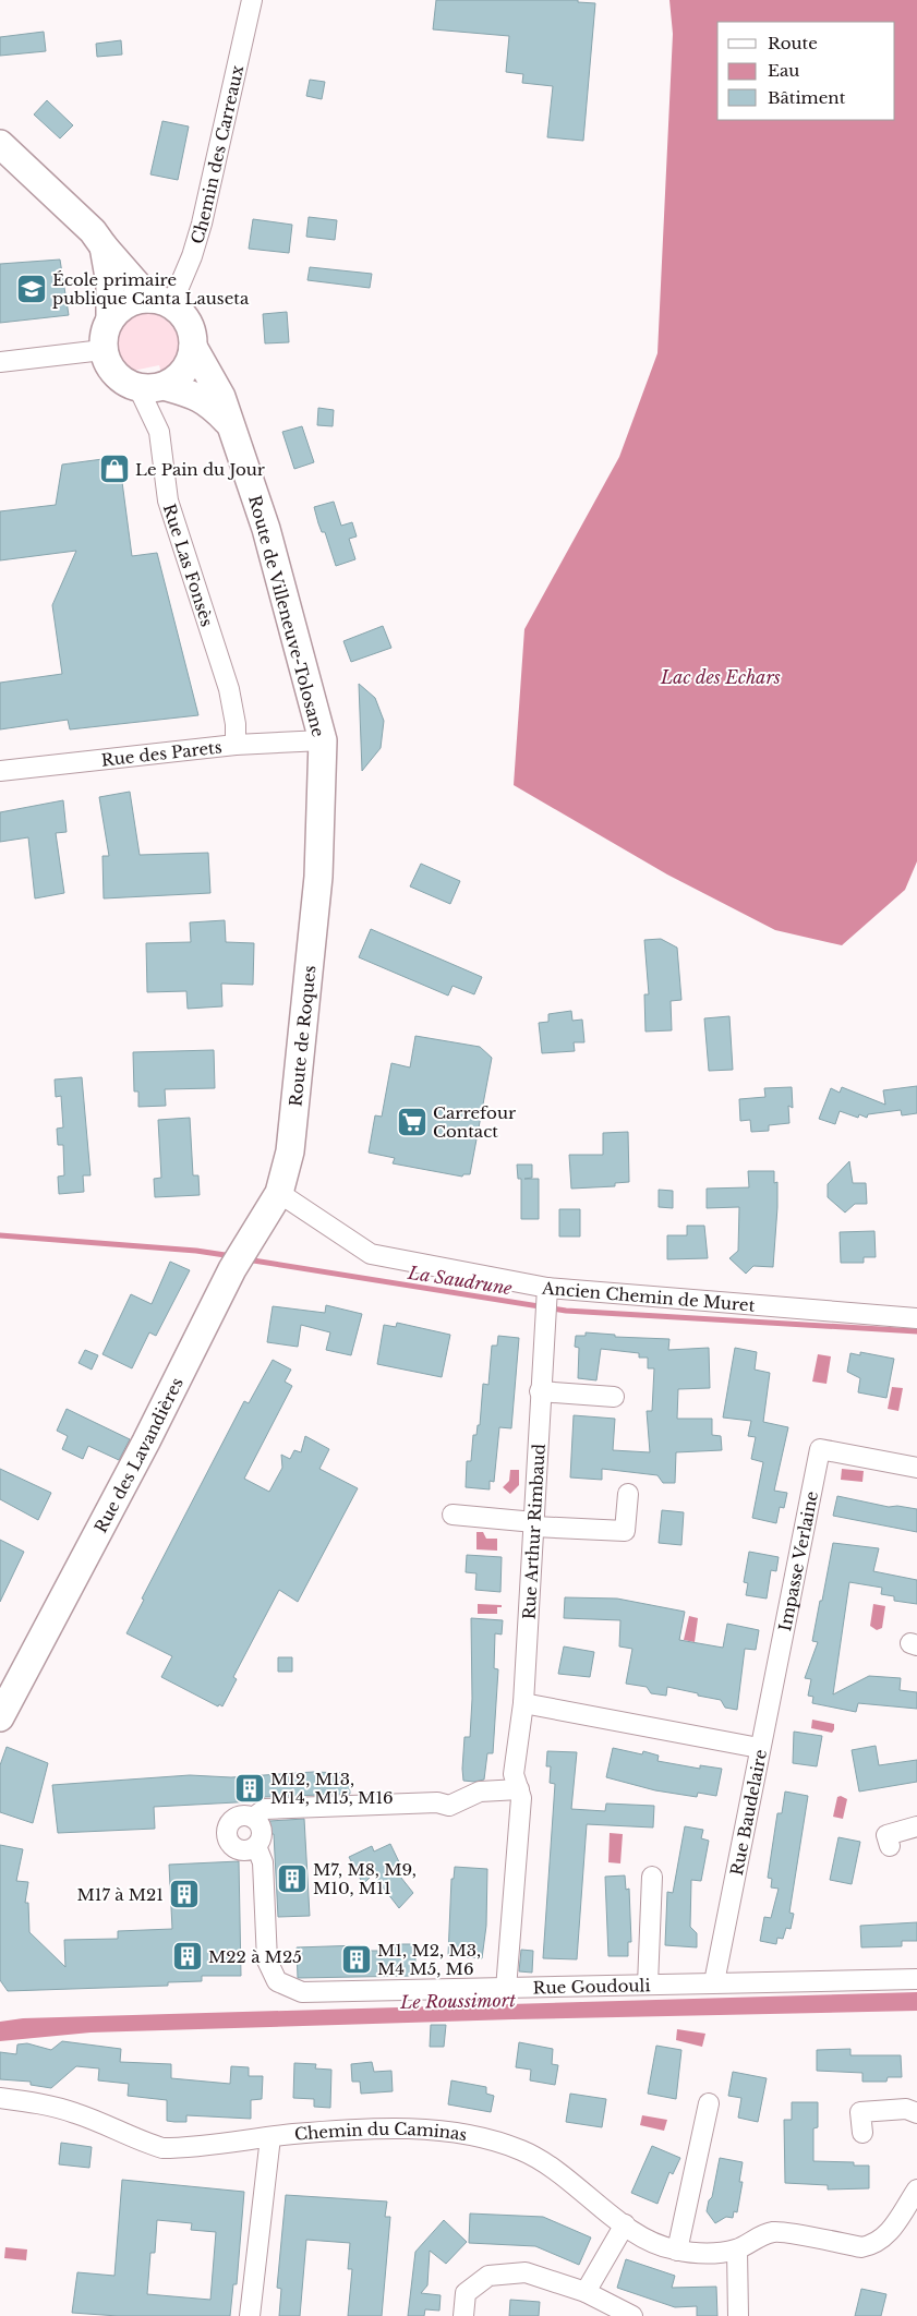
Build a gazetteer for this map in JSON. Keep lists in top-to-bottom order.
{
  "streets": {
    "street": [
      "Chemin des Carreaux",
      "Rue Las Fonsès",
      "Route de Villeneuve-Tolosane",
      "Rue des Parets",
      "Route de Roques",
      "Ancien Chemin de Muret",
      "Rue des Lavandières",
      "Rue Arthur Rimbaud",
      "Impasse Verlaine",
      "Rue Baudelaire",
      "Rue Goudouli",
      "Chemin du Caminas"
    ]
  },
  "crossings": [
    ["Chemin des Carreaux", "Rue Las Fonsès"],
    ["Chemin des Carreaux", "Route de Villeneuve-Tolosane"],
    ["Rue Las Fonsès", "Route de Villeneuve-Tolosane"],
    ["Rue Las Fonsès", "Rue des Parets"],
    ["Route de Villeneuve-Tolosane", "Rue des Parets"],
    ["Route de Villeneuve-Tolosane", "Route de Roques"],
    ["Route de Roques", "Ancien Chemin de Muret"],
    ["Route de Roques", "Rue des Lavandières"],
    ["Ancien Chemin de Muret", "Rue des Lavandières"],
    ["Ancien Chemin de Muret", "Rue Arthur Rimbaud"],
    ["Rue Arthur Rimbaud", "Rue Baudelaire"],
    ["Rue Arthur Rimbaud", "Rue Goudouli"],
    ["Impasse Verlaine", "Rue Baudelaire"],
    ["Rue Baudelaire", "Rue Goudouli"]
  ],
  "water": ["Lac des Echars", "La Saudrune", "Le Roussimort"],
  "places": {
    "school or university": ["École primaire publique Canta Lauseta"],
    "shop": ["Le Pain du Jour"],
    "supermarket": ["Carrefour Contact"],
    "building": [
      "M12, M13, M14, M15, M16",
      "M7, M8, M9, M10, M11",
      "M17 à M21",
      "M22 à M25",
      "M1, M2, M3, M4 M5, M6"
    ]
  },
  "legend": ["Route", "Eau", "Bâtiment"]
}
